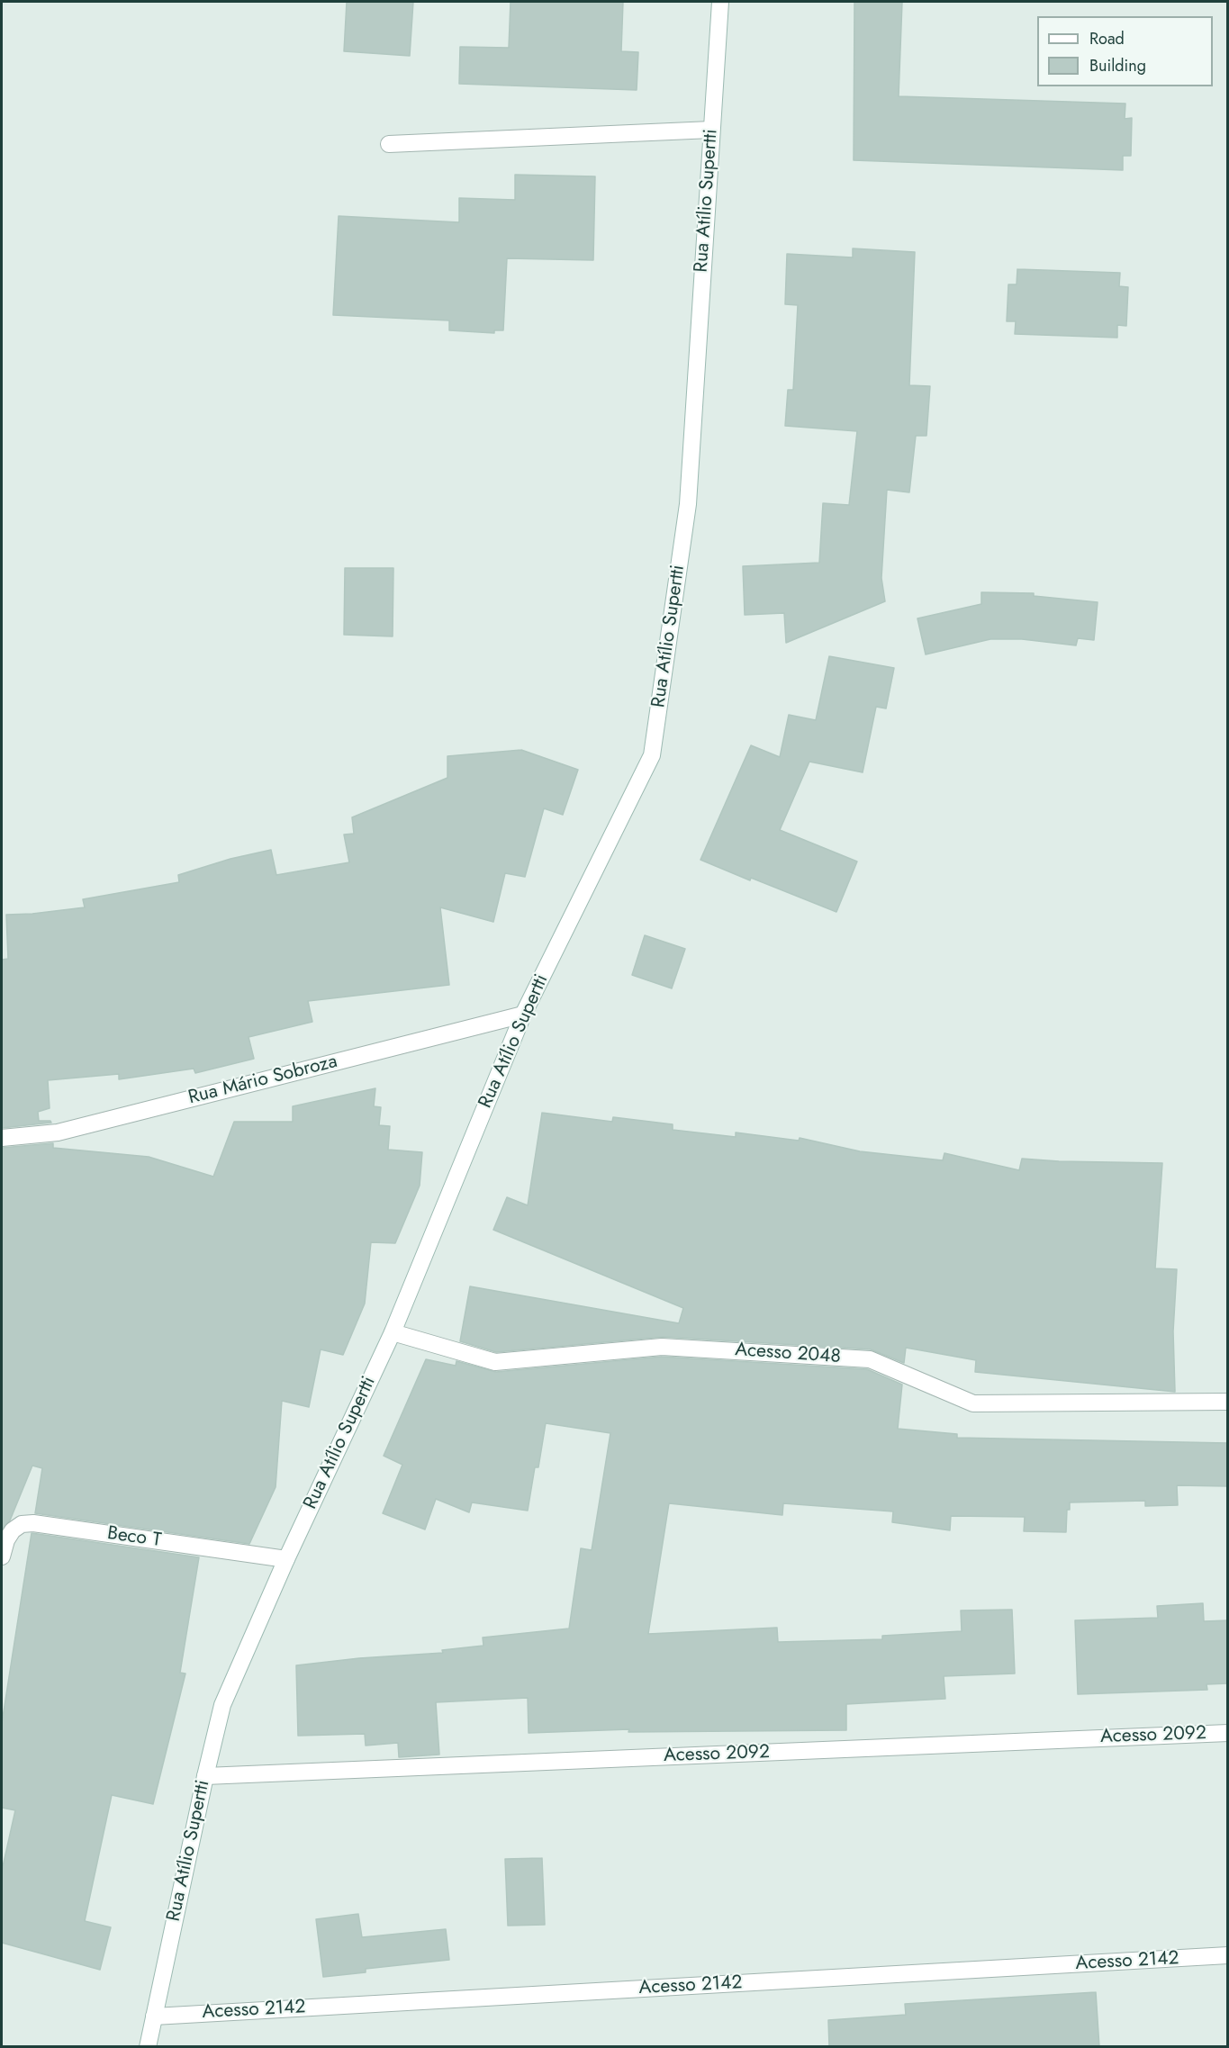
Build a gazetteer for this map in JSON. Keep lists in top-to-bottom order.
{
  "streets": {
    "street": [
      "Rua Atílio Supertti",
      "Rua Mário Sobroza",
      "Acesso 2048",
      "Beco T",
      "Acesso 2092",
      "Acesso 2142"
    ]
  },
  "crossings": [
    ["Rua Atílio Supertti", "Rua Mário Sobroza"],
    ["Rua Atílio Supertti", "Acesso 2048"],
    ["Rua Atílio Supertti", "Beco T"],
    ["Rua Atílio Supertti", "Acesso 2092"],
    ["Rua Atílio Supertti", "Acesso 2142"]
  ],
  "legend": ["Road", "Building"]
}
